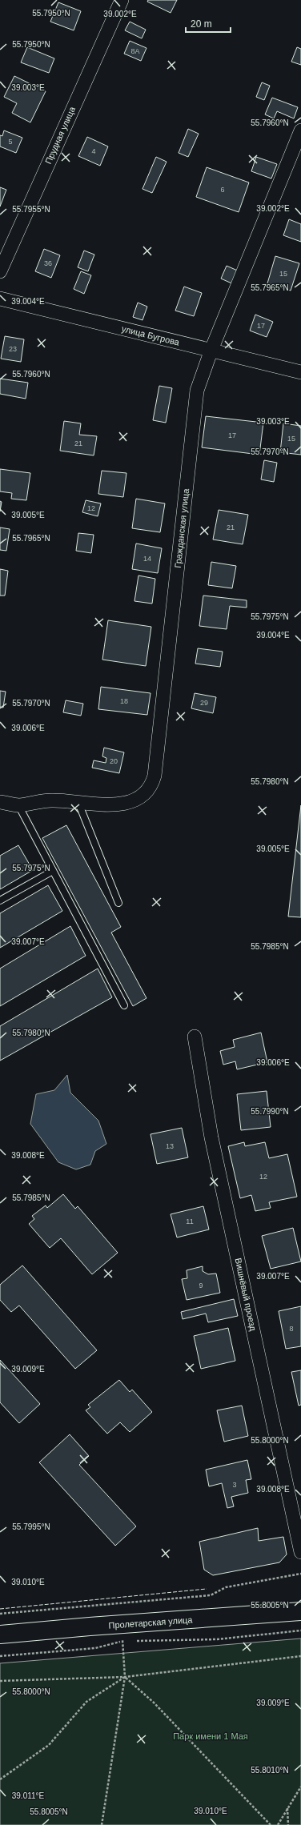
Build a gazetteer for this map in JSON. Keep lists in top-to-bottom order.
{
  "streets": {
    "street": [
      "Прудная улица",
      "улица Бугрова",
      "Гражданская улица",
      "Вишнёвый проезд",
      "Пролетарская улица"
    ]
  },
  "crossings": [
    ["улица Бугрова", "Гражданская улица"]
  ],
  "parks": ["Парк имени 1 Мая"],
  "house_numbers": [
    "8А",
    "5",
    "4",
    "6",
    "36",
    "15",
    "17",
    "23",
    "17",
    "15",
    "21",
    "12",
    "21",
    "14",
    "18",
    "29",
    "20",
    "13",
    "12",
    "11",
    "9",
    "8",
    "3"
  ],
  "scale_bar": "20 m",
  "coordinates": [
    "55.7950°N",
    "39.002°E",
    "39.003°E",
    "55.7960°N",
    "55.7955°N",
    "55.7965°N",
    "39.004°E",
    "55.7970°N",
    "39.005°E",
    "55.7975°N",
    "39.006°E",
    "55.7980°N",
    "39.007°E",
    "55.7985°N",
    "55.7990°N",
    "39.008°E",
    "39.009°E",
    "55.8000°N",
    "55.7995°N",
    "39.010°E",
    "55.8005°N",
    "55.8010°N",
    "39.011°E"
  ]
}
